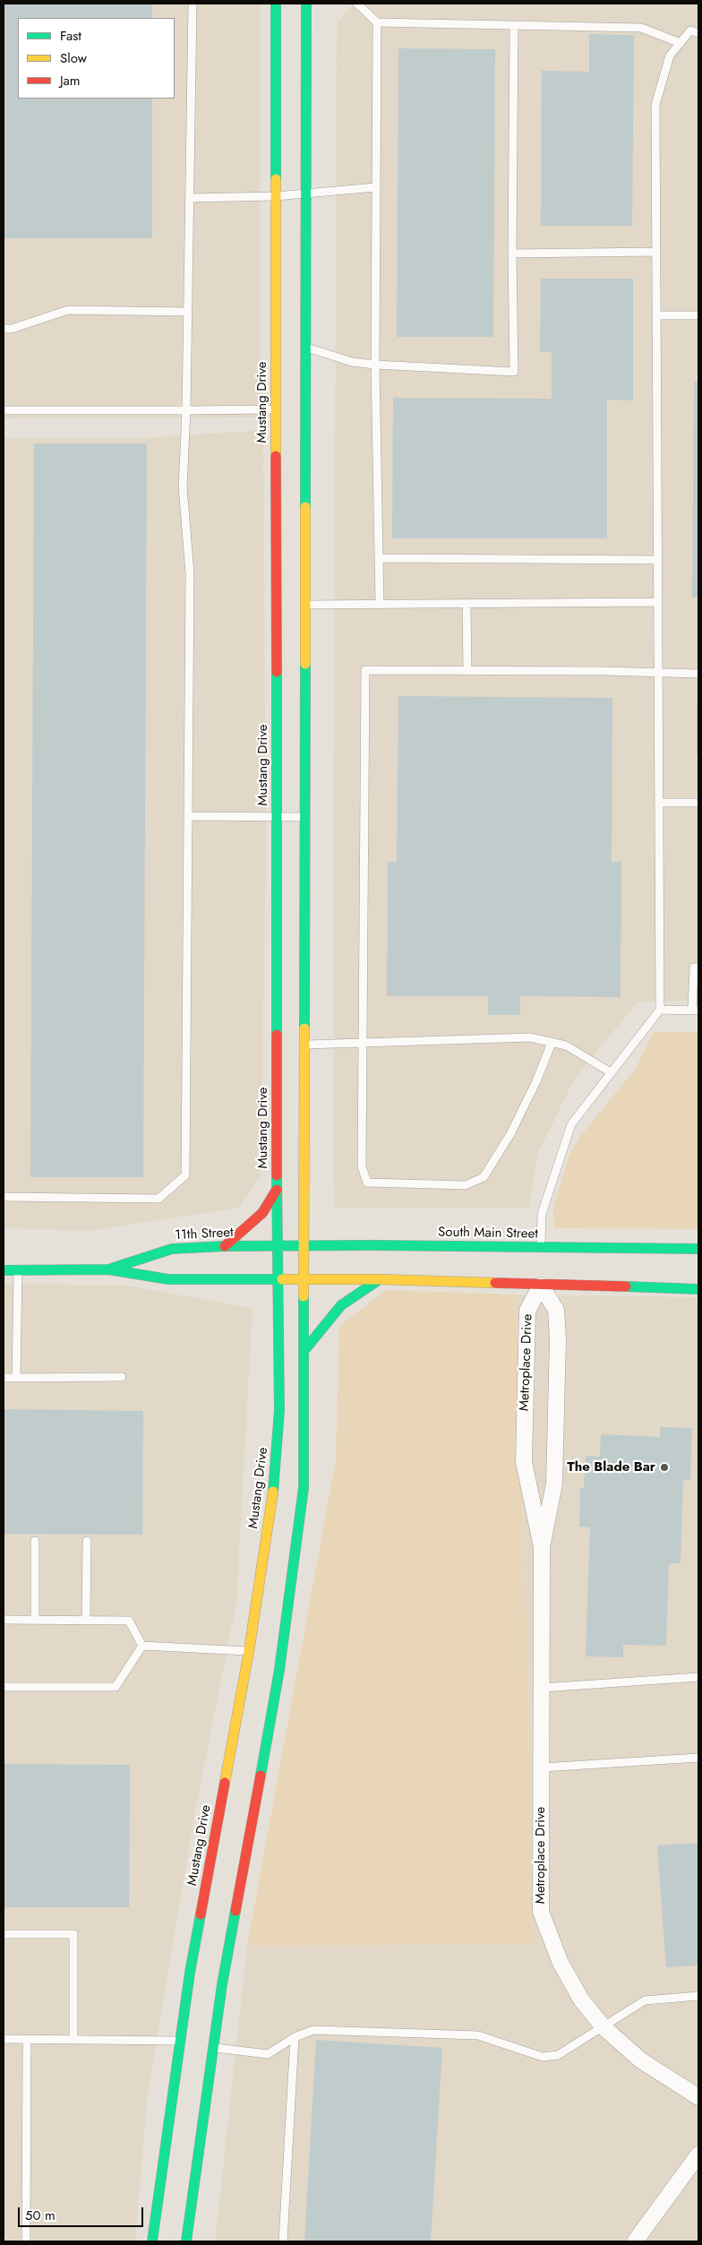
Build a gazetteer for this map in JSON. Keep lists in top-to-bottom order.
{
  "streets": {
    "main road": ["Mustang Drive", "South Main Street", "11th Street"],
    "street": ["Metroplace Drive"]
  },
  "crossings": [
    ["Mustang Drive", "South Main Street"],
    ["Mustang Drive", "11th Street"],
    ["South Main Street", "11th Street"]
  ],
  "places": ["The Blade Bar"],
  "legend": ["Fast", "Slow", "Jam"],
  "scale_bar": "50 m"
}
